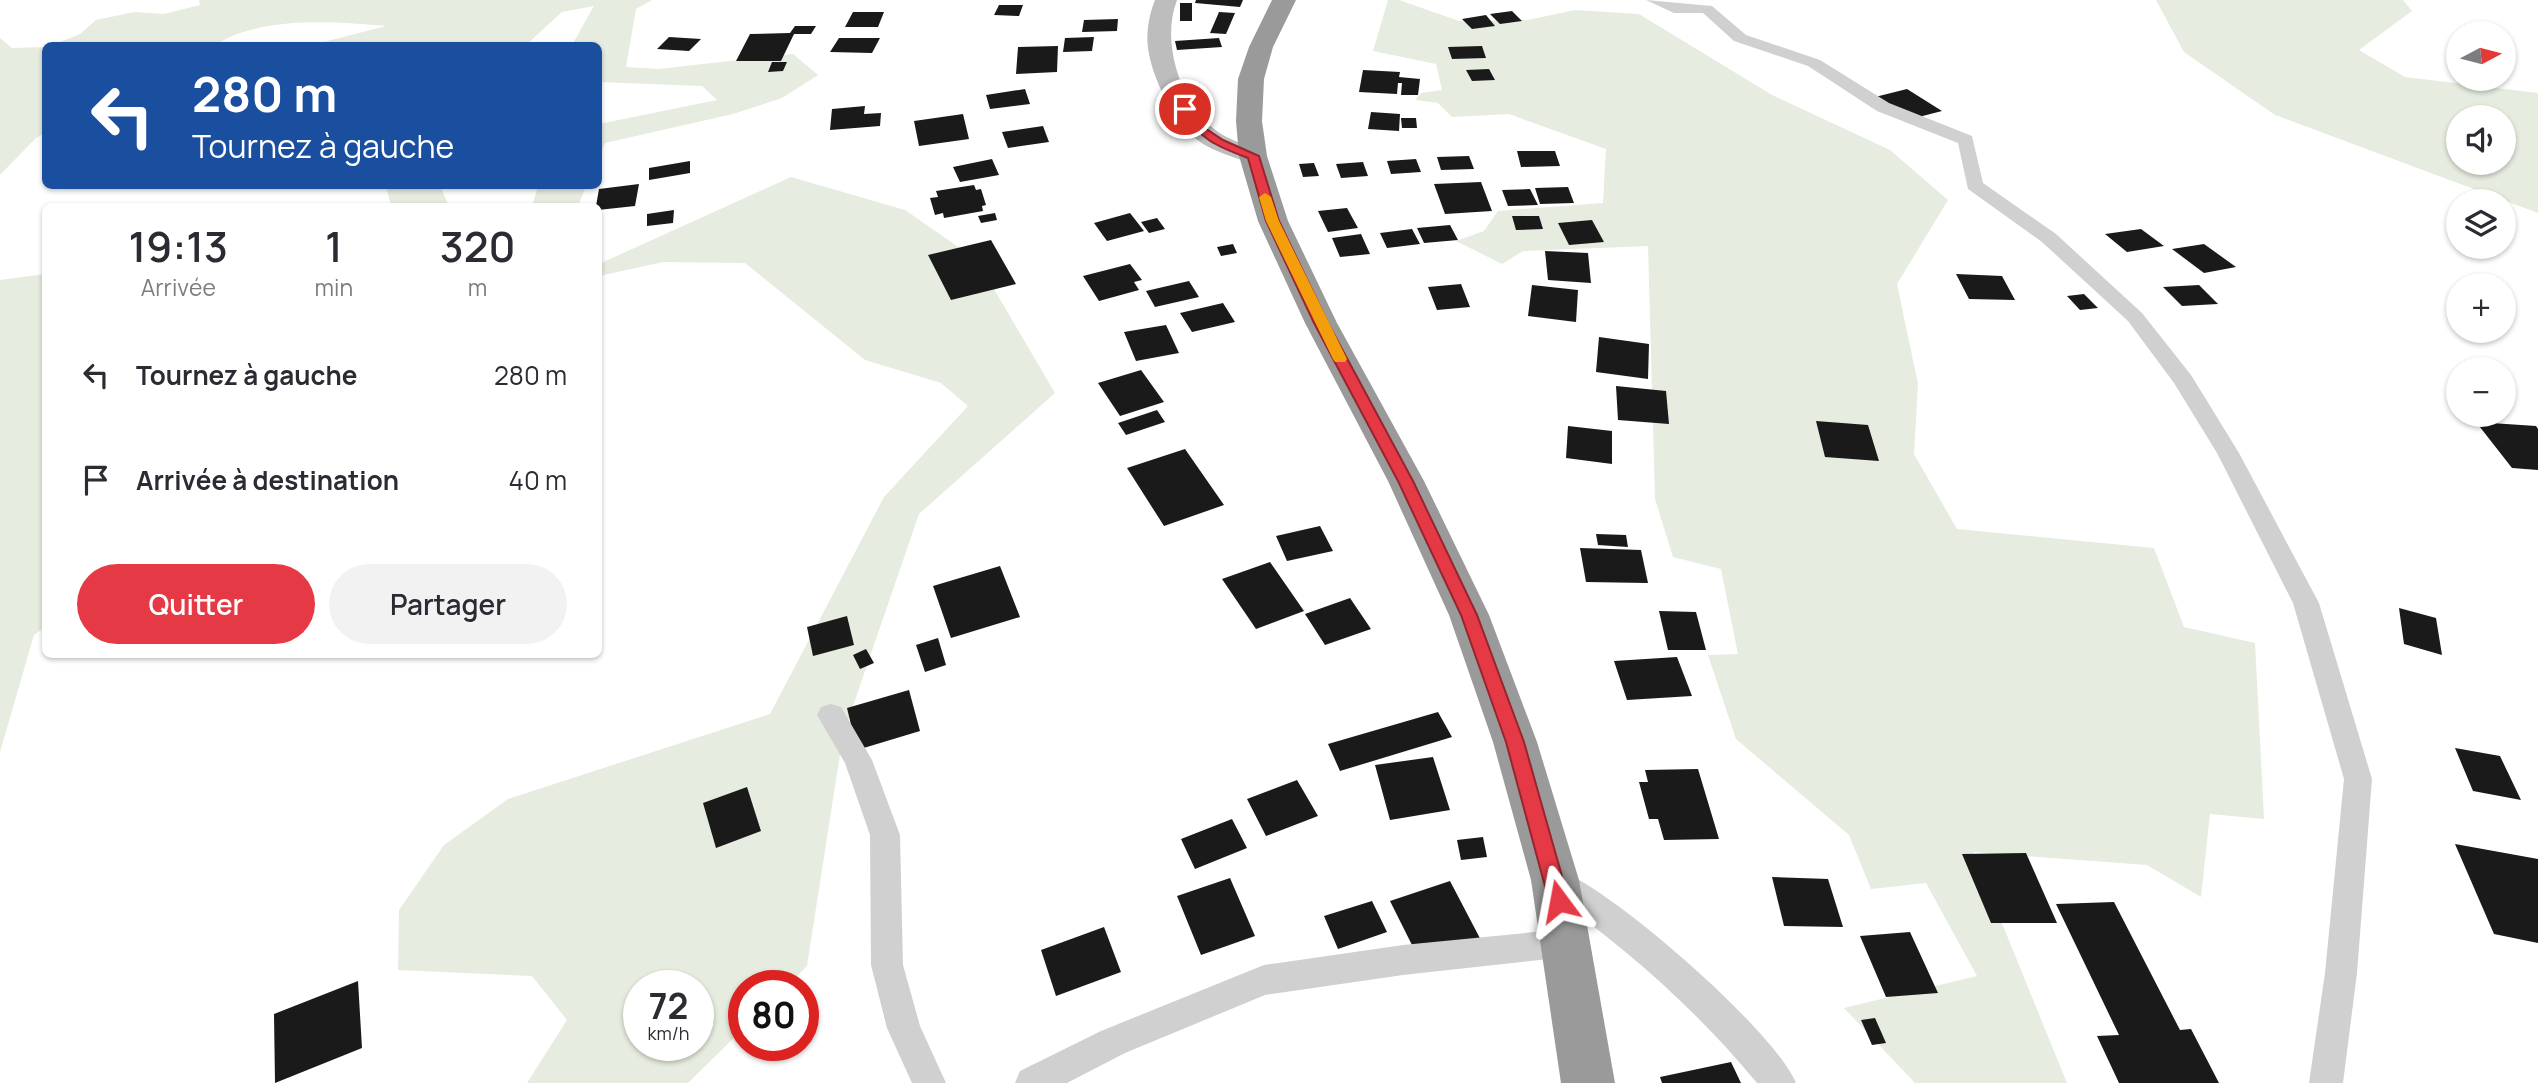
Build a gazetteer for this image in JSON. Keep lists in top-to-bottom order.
{
  "north": "right",
  "page": {
    "map_buttons": ["+", "−"],
    "turn": ["280 m", "Tournez à gauche"],
    "eta": [
      "19:13",
      "Arrivée",
      "1",
      "min",
      "320",
      "m"
    ],
    "list": [
      {
        "name": "Tournez à gauche",
        "value": "280 m"
      },
      {
        "name": "Arrivée à destination",
        "value": "40 m"
      }
    ],
    "buttons": ["Quitter", "Partager"],
    "speed": "72 km/h",
    "limit": "80"
  }
}
